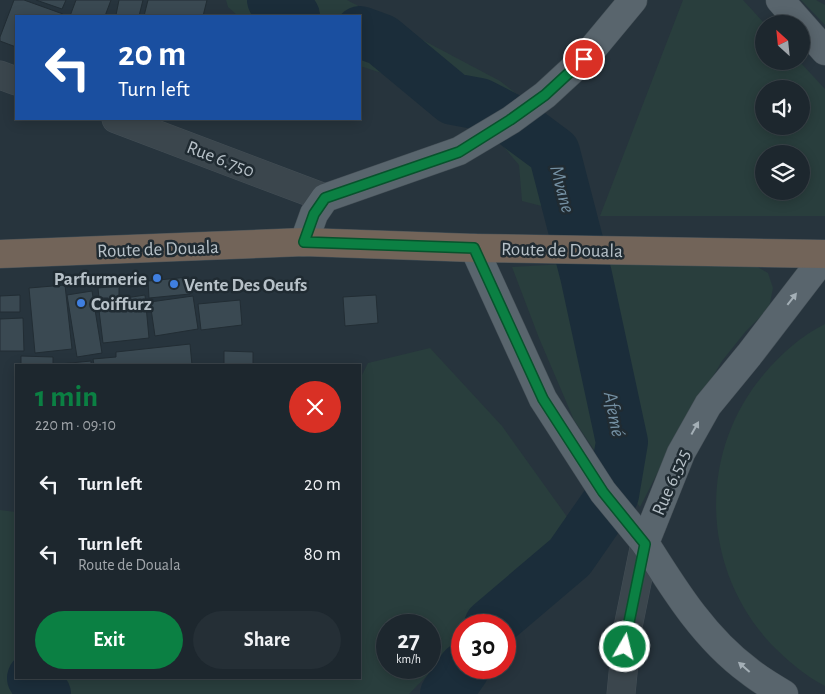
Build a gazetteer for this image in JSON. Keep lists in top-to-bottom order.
{
  "streets": {
    "highway": ["Route de Douala"],
    "main road": ["Rue 6.525"],
    "street": ["Rue 6.750"]
  },
  "crossings": [
    ["Route de Douala", "Rue 6.525"]
  ],
  "one_way": ["Rue 6.525"],
  "water": ["Mvane", "Afemé"],
  "places": ["Parfurmerie", "Vente Des Oeufs", "Coiffurz"],
  "north": "top left",
  "page": {
    "turn": ["20 m", "Turn left"],
    "heading": ["1 min", "220 m · 09:10"],
    "list": [
      {
        "name": "Turn left",
        "value": "20 m"
      },
      {
        "name": "Turn left",
        "note": "Route de Douala",
        "value": "80 m"
      }
    ],
    "buttons": ["Exit", "Share"],
    "speed": "27 km/h",
    "limit": "30"
  }
}
